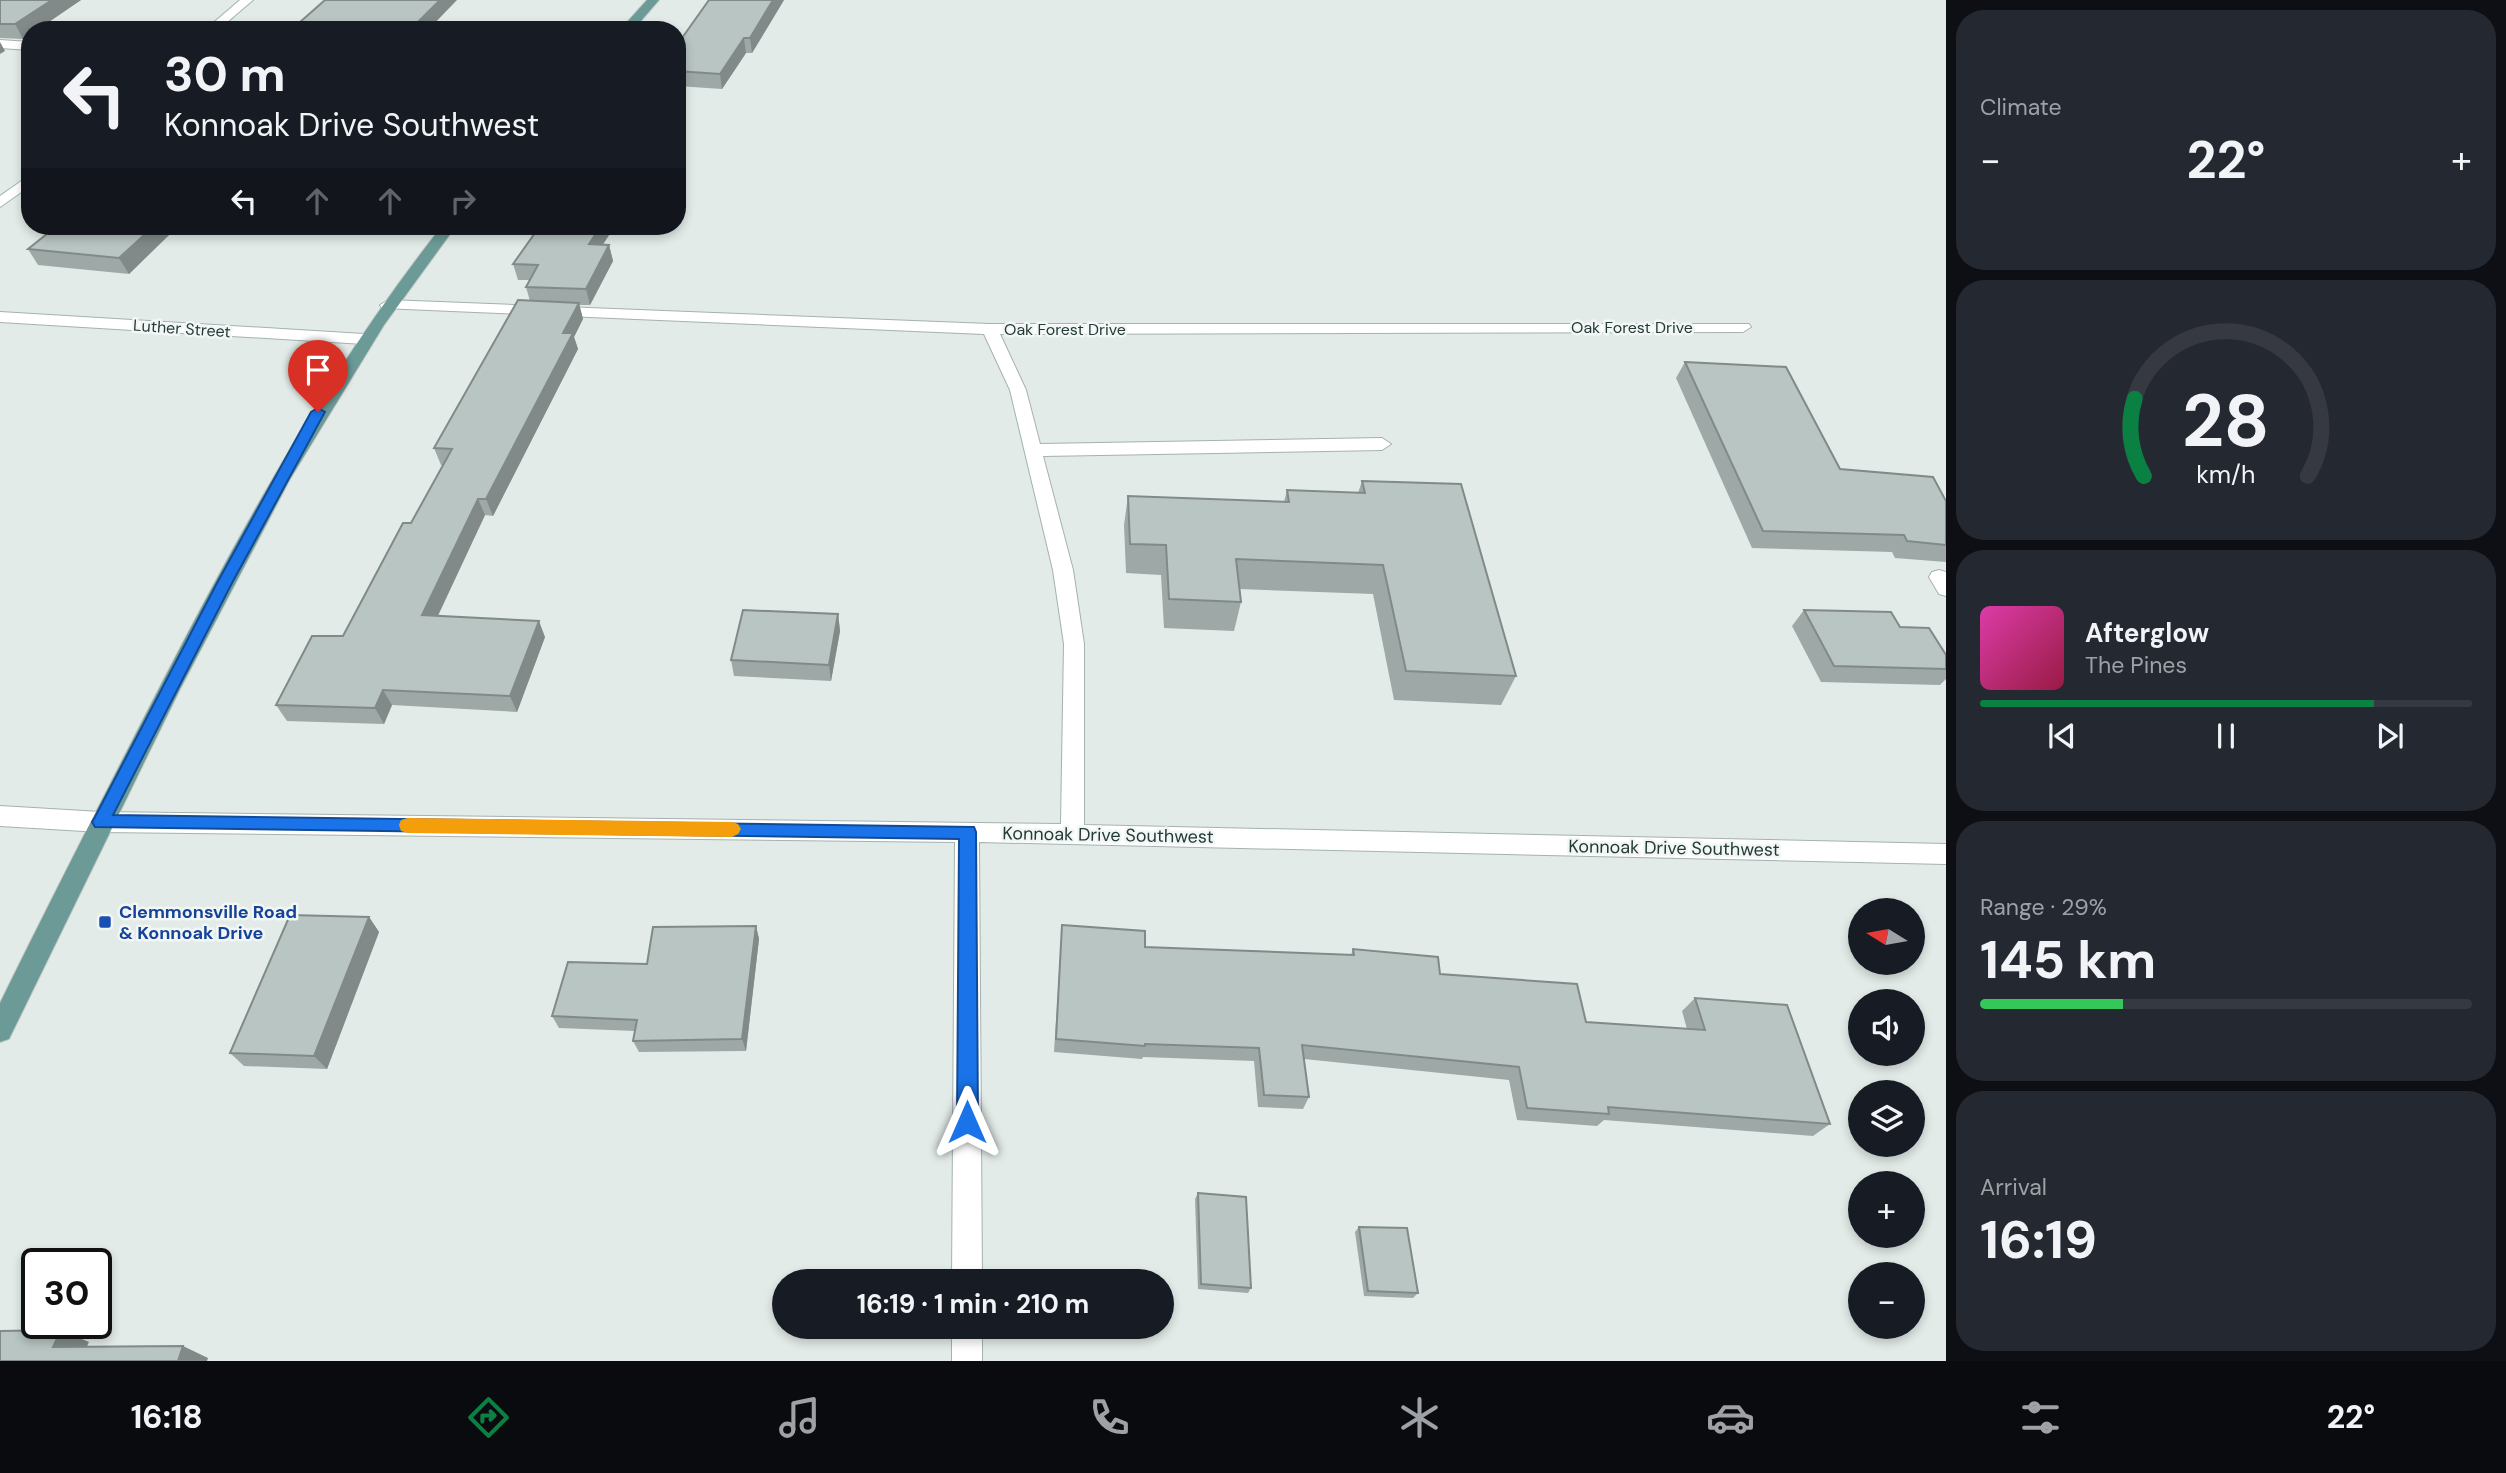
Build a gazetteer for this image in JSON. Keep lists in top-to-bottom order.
{
  "streets": {
    "street": ["Oak Forest Drive", "Luther Street", "Konnoak Drive Southwest"]
  },
  "places": {
    "transit": ["Clemmonsville Road & Konnoak Drive"]
  },
  "north": "left",
  "page": {
    "tile": [
      "Climate",
      ["Range · 29%", "145 km"],
      ["Arrival", "16:19"]
    ],
    "turn": ["30 m", "Konnoak Drive Southwest"],
    "heat": ["−", "22°", "+"],
    "song": ["Afterglow", "The Pines"],
    "map_buttons": ["+", "−"],
    "limit": "30",
    "trip": "16:19 · 1 min · 210 m",
    "tabs": ["16:18", "22°"],
    "gauge": ["28", "km/h"]
  }
}
